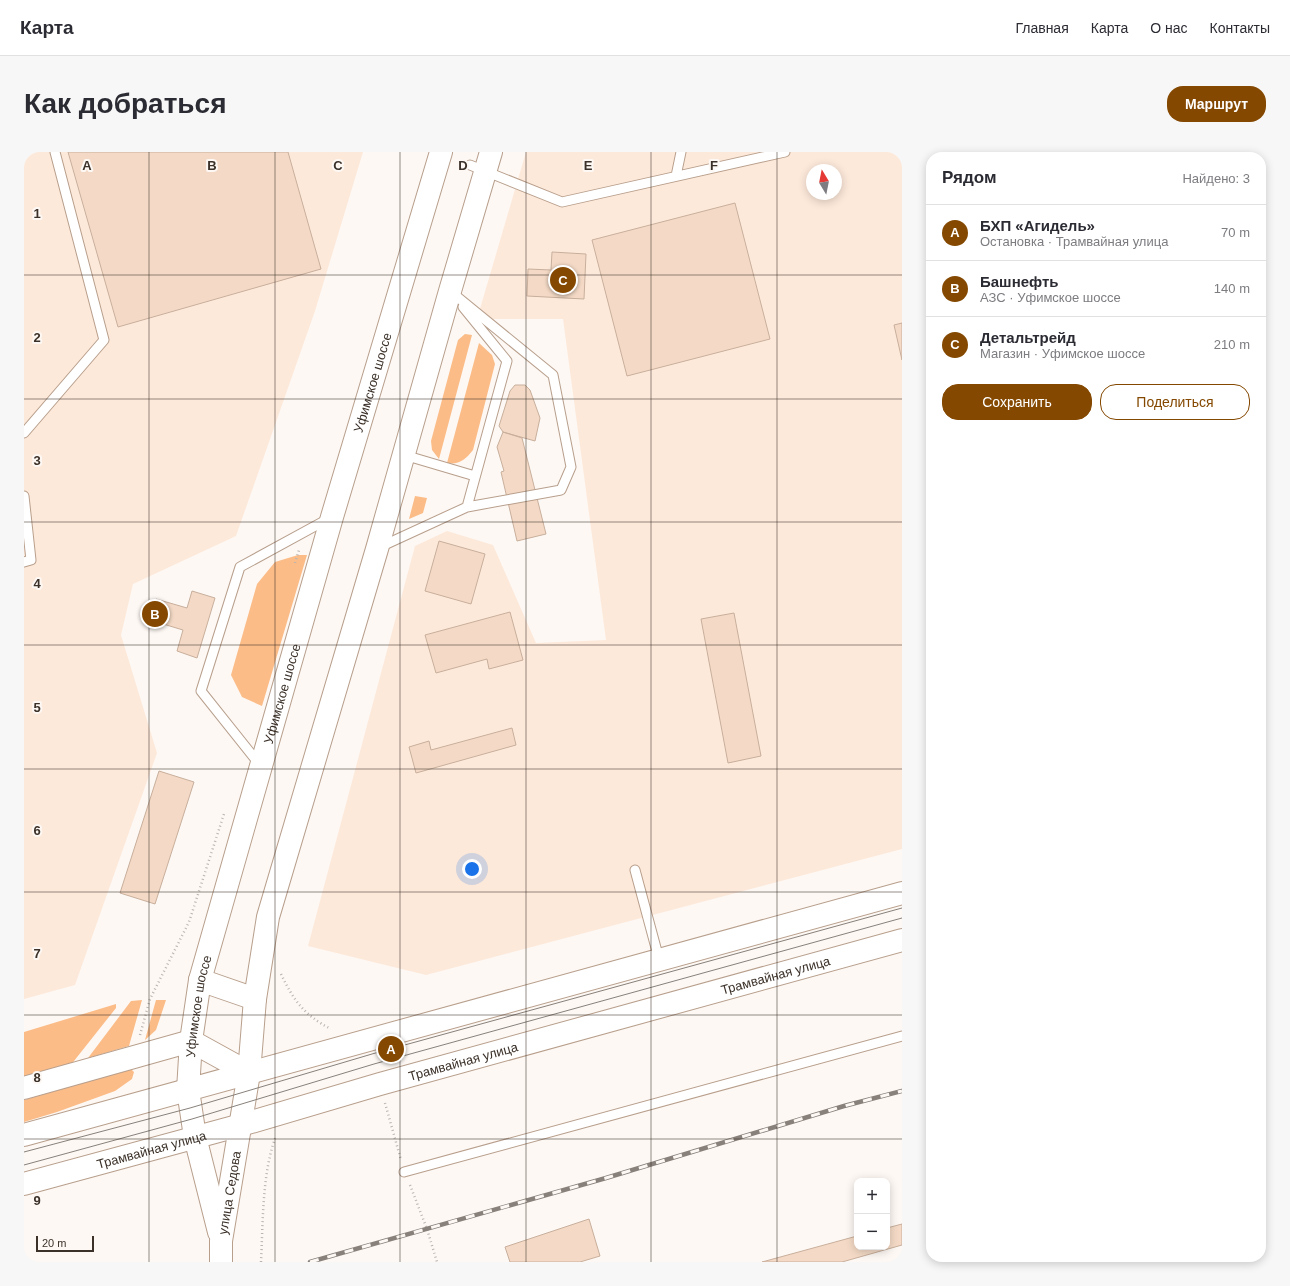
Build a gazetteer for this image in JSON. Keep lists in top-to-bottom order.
{
  "streets": {
    "main road": ["Уфимское шоссе", "Трамвайная улица", "улица Седова"]
  },
  "crossings": [
    ["Уфимское шоссе", "Трамвайная улица"],
    ["Уфимское шоссе", "улица Седова"],
    ["Трамвайная улица", "улица Седова"]
  ],
  "scale_bar": "20 m",
  "north": "top",
  "page": {
    "header": "Карта",
    "nav": [
      "Главная",
      "Карта",
      "О нас",
      "Контакты"
    ],
    "buttons": [
      "Маршрут",
      ["Сохранить", "Поделиться"]
    ],
    "title": "Как добраться",
    "heading": ["Рядом", "Найдено: 3"],
    "list": [
      {
        "mark": "A",
        "name": "БХП «Агидель»",
        "note": "Остановка · Трамвайная улица",
        "value": "70 m"
      },
      {
        "mark": "B",
        "name": "Башнефть",
        "note": "АЗС · Уфимское шоссе",
        "value": "140 m"
      },
      {
        "mark": "C",
        "name": "Детальтрейд",
        "note": "Магазин · Уфимское шоссе",
        "value": "210 m"
      }
    ],
    "pins": ["C", "B", "A"],
    "map_buttons": ["+", "−"],
    "scale": "20 m"
  },
  "grid": {
    "columns": [
      "A",
      "B",
      "C",
      "D",
      "E",
      "F"
    ],
    "rows": [
      "1",
      "2",
      "3",
      "4",
      "5",
      "6",
      "7",
      "8",
      "9"
    ]
  }
}
